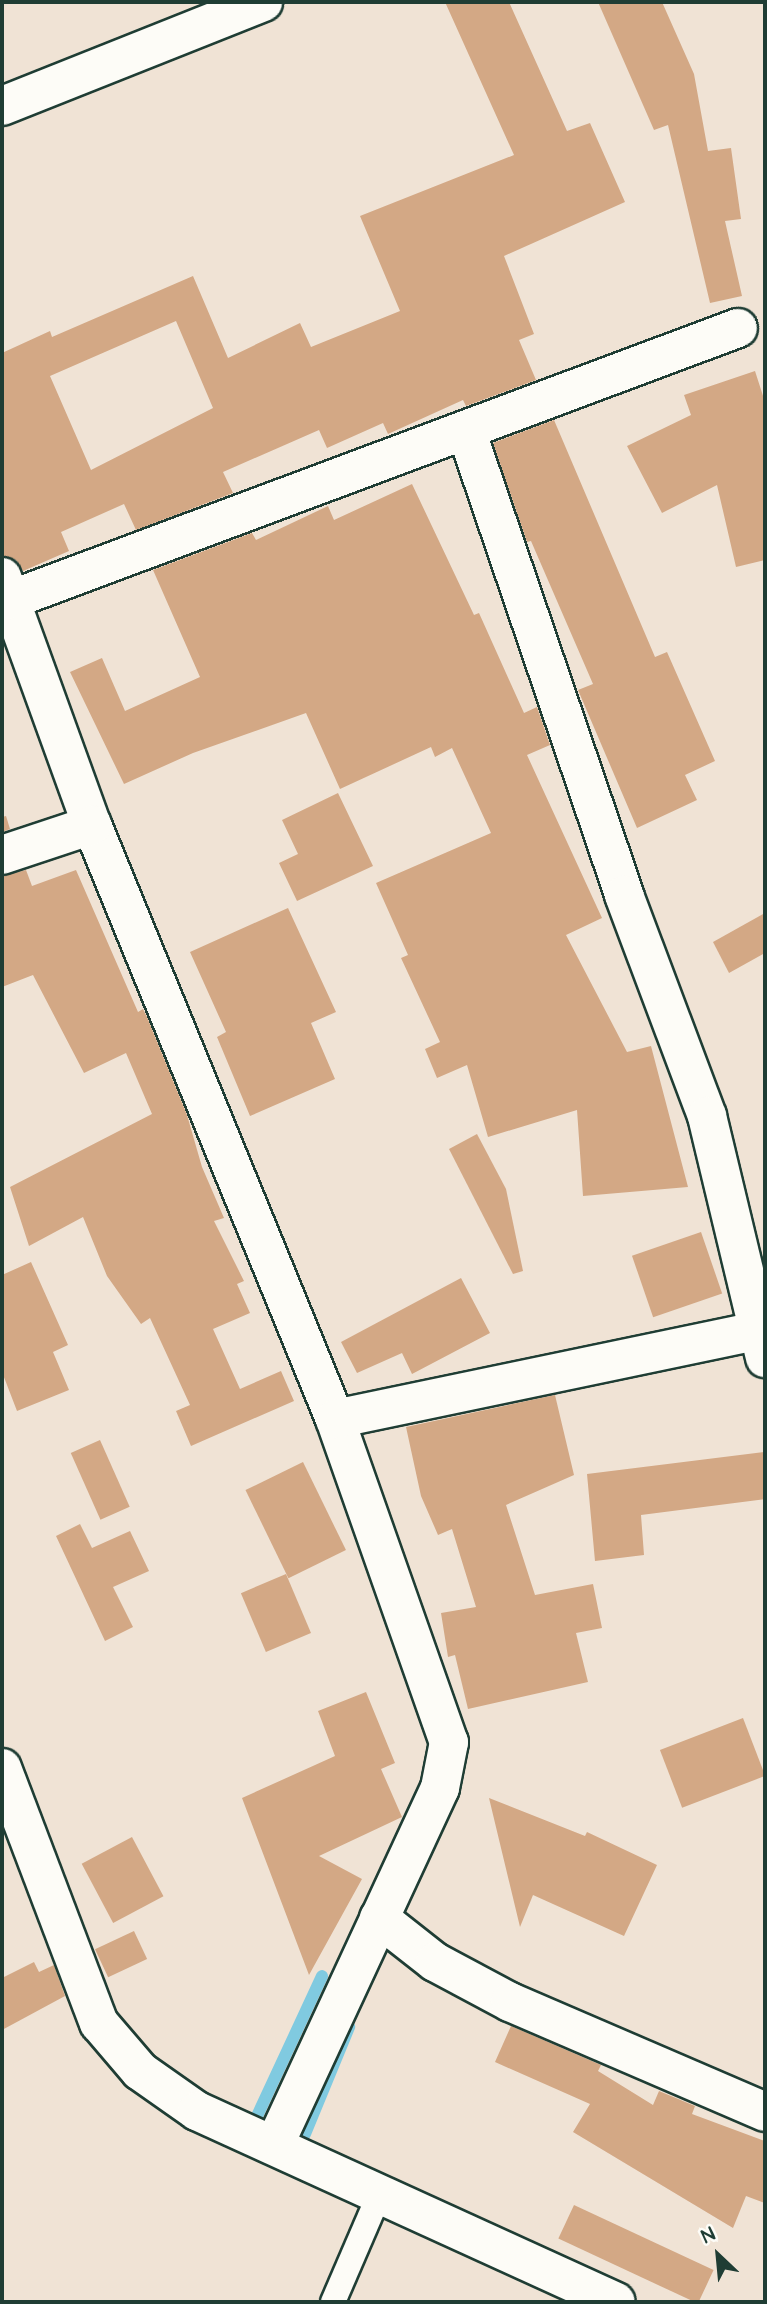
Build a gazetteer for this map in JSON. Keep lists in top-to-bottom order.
{
  "north": "top left"
}
